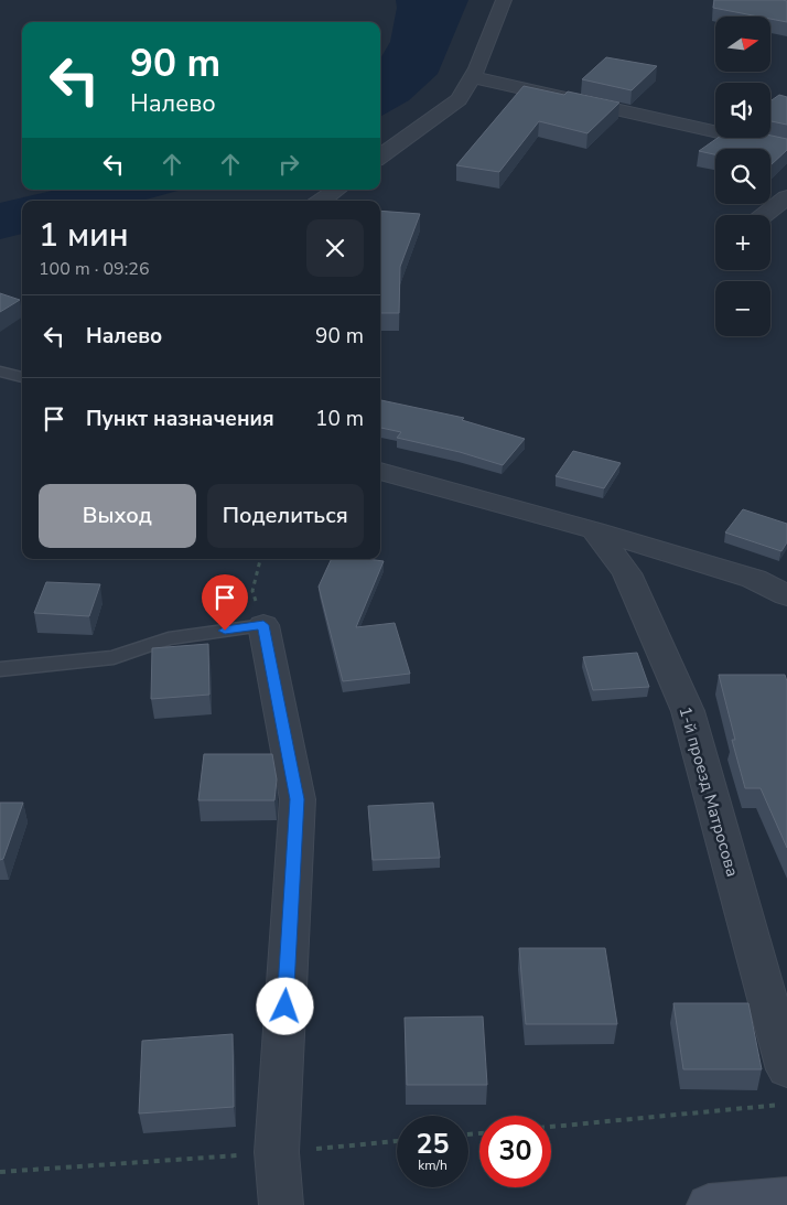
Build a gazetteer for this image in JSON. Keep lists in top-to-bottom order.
{
  "streets": {
    "street": ["1-й проезд Матросова"]
  },
  "north": "right",
  "page": {
    "map_buttons": ["+", "−"],
    "turn": ["90 m", "Налево"],
    "heading": ["1 мин", "100 m · 09:26"],
    "list": [
      {
        "name": "Налево",
        "value": "90 m"
      },
      {
        "name": "Пункт назначения",
        "value": "10 m"
      }
    ],
    "buttons": ["Выход", "Поделиться"],
    "speed": "25 km/h",
    "limit": "30"
  }
}
